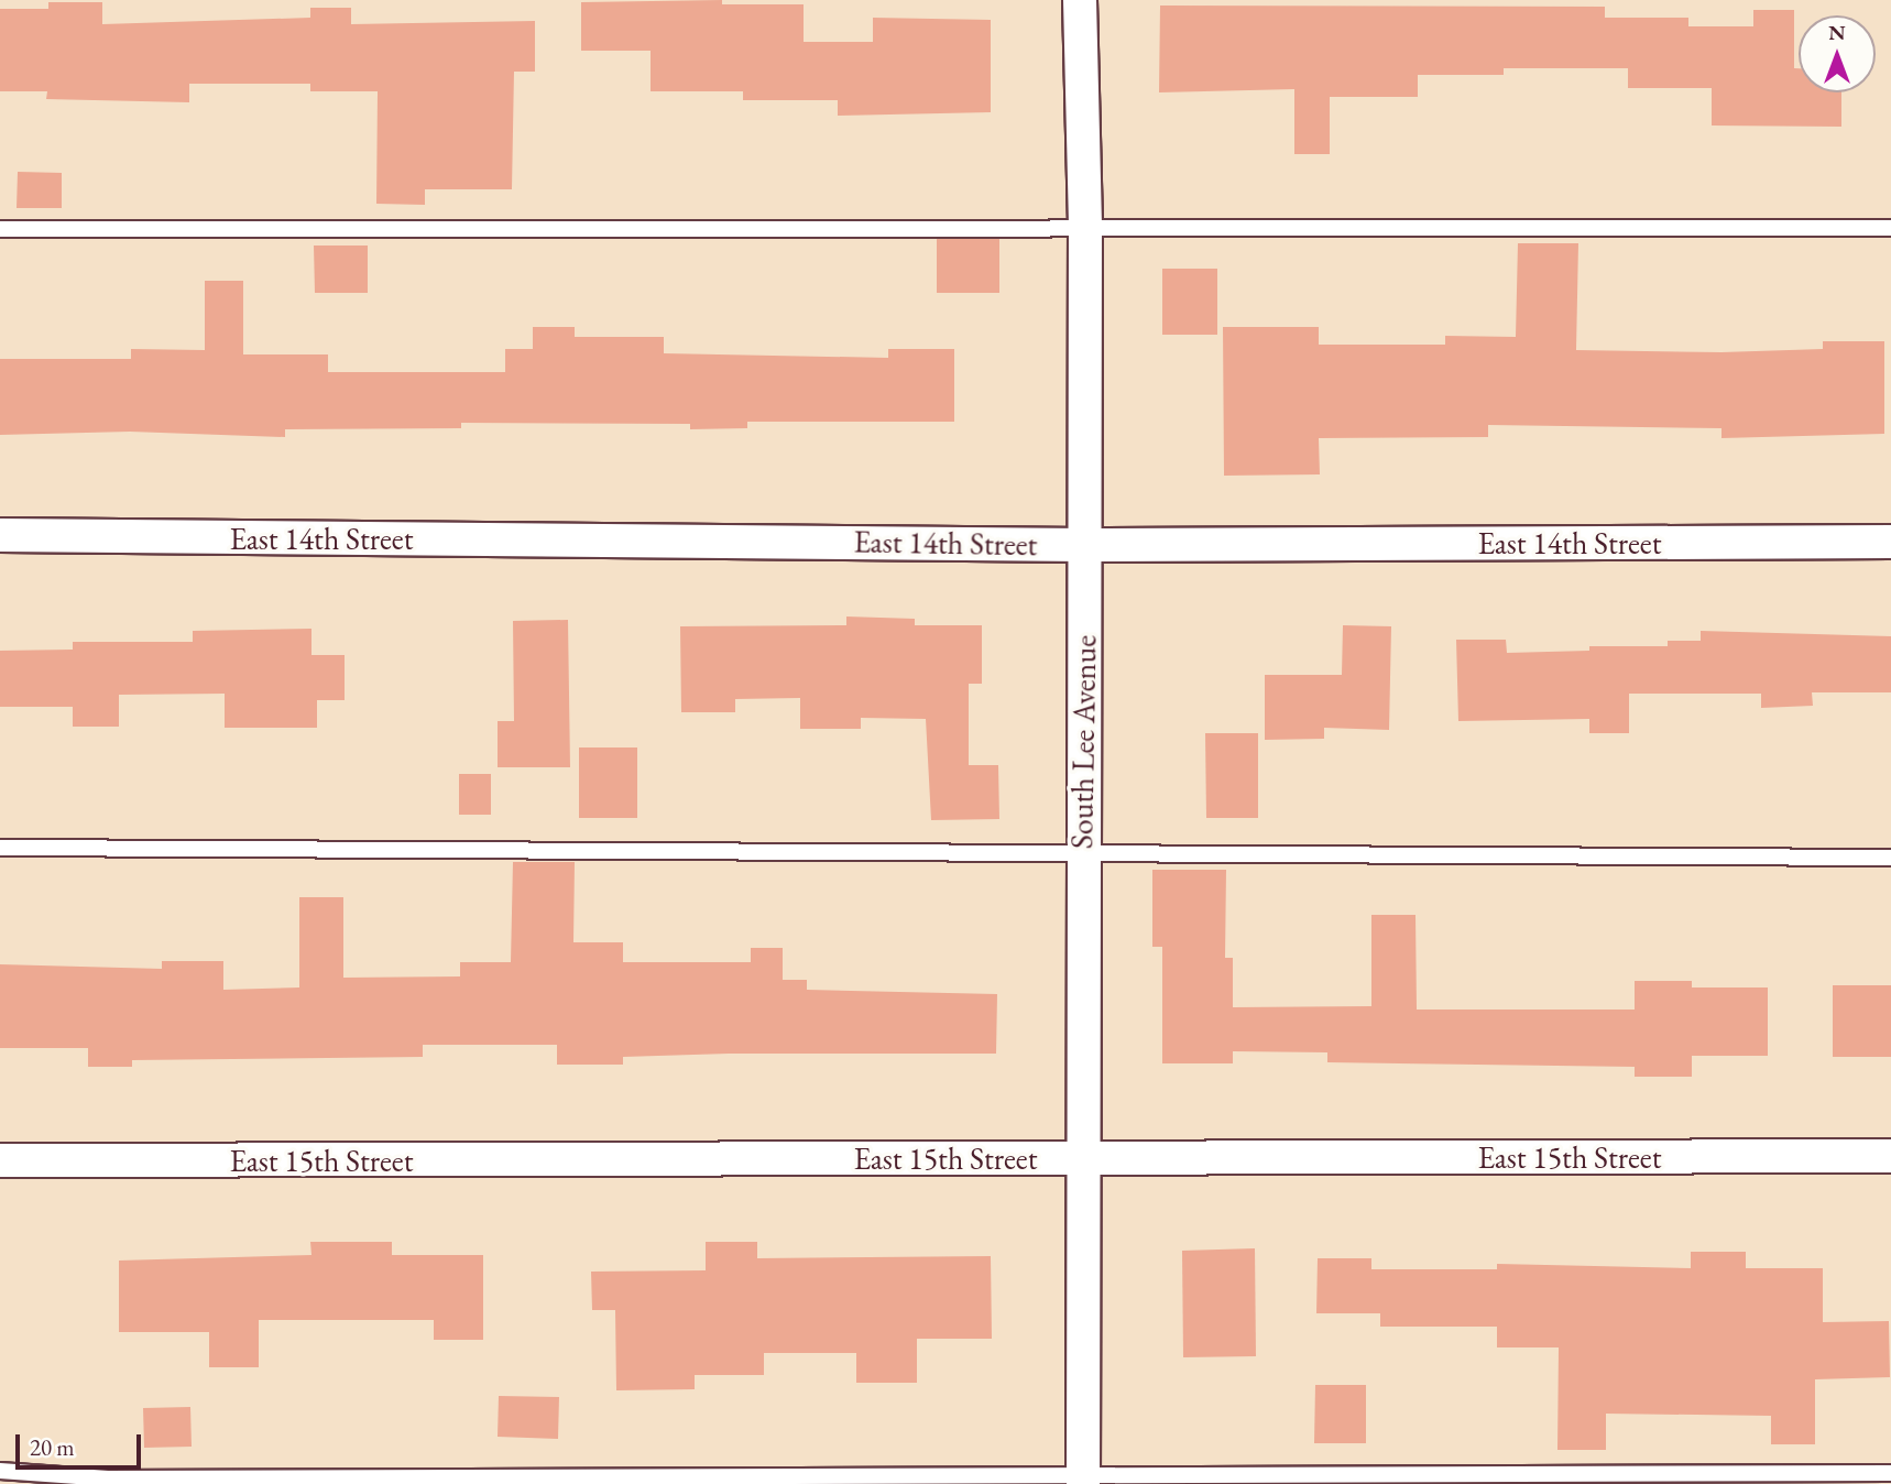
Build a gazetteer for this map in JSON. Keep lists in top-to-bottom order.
{
  "streets": {
    "street": ["East 14th Street", "South Lee Avenue", "East 15th Street"]
  },
  "crossings": [
    ["East 14th Street", "South Lee Avenue"],
    ["South Lee Avenue", "East 15th Street"]
  ],
  "scale_bar": "20 m",
  "north": "top"
}
